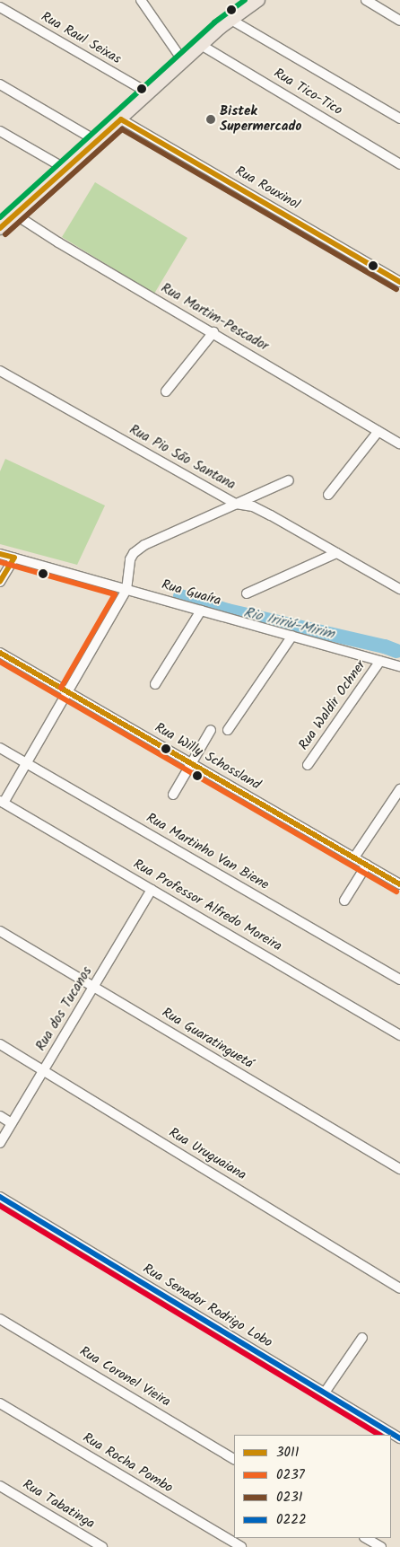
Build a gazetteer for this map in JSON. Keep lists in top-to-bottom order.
{
  "streets": {
    "street": [
      "Rua Raul Seixas",
      "Rua Tico-Tico",
      "Rua Rouxinol",
      "Rua Martim-Pescador",
      "Rua Pio São Santana",
      "Rua Guaíra",
      "Rua Waldir Ochner",
      "Rua Willy Schossland",
      "Rua Martinho Van Biene",
      "Rua Professor Alfredo Moreira",
      "Rua dos Tucanos",
      "Rua Guaratinguetá",
      "Rua Uruguaiana",
      "Rua Senador Rodrigo Lobo",
      "Rua Coronel Vieira",
      "Rua Rocha Pombo",
      "Rua Tabatinga"
    ]
  },
  "crossings": [
    ["Rua Guaíra", "Rua Waldir Ochner"],
    ["Rua Professor Alfredo Moreira", "Rua dos Tucanos"],
    ["Rua dos Tucanos", "Rua Guaratinguetá"],
    ["Rua dos Tucanos", "Rua Uruguaiana"]
  ],
  "water": ["Rio Iririú-Mirim"],
  "places": ["Bistek Supermercado"],
  "lines": [
    "transit line 3011",
    "transit line 0231",
    "transit line 0237",
    "transit line 0222"
  ],
  "legend": [
    "3011",
    "0237",
    "0231",
    "0222"
  ]
}
